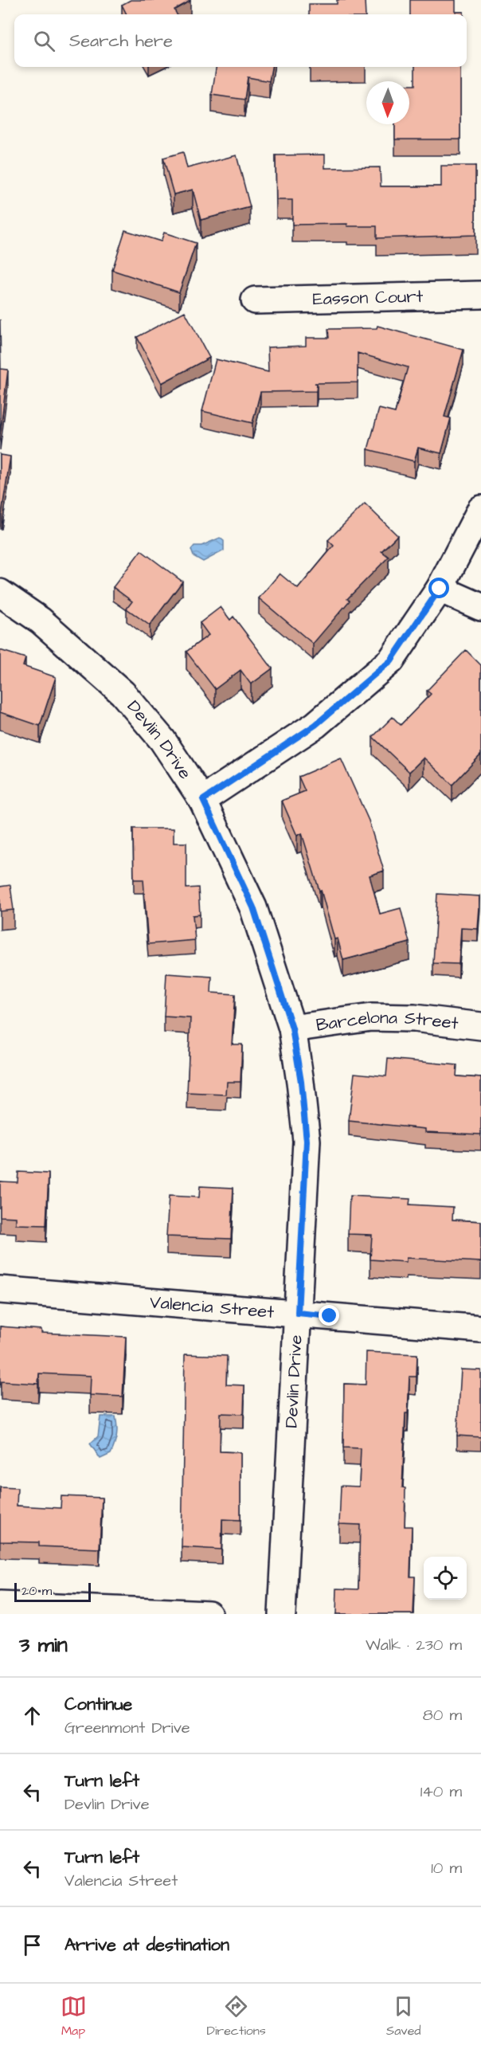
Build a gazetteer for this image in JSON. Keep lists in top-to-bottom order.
{
  "streets": {
    "street": [
      "Easson Court",
      "Devlin Drive",
      "Barcelona Street",
      "Valencia Street"
    ]
  },
  "crossings": [
    ["Devlin Drive", "Barcelona Street"],
    ["Devlin Drive", "Valencia Street"]
  ],
  "scale_bar": "20 m",
  "north": "bottom",
  "page": {
    "search": "Search here",
    "scale": "20 m",
    "heading": ["3 min", "Walk · 230 m"],
    "list": [
      ["Continue", "Greenmont Drive", "80 m"],
      ["Turn left", "Devlin Drive", "140 m"],
      ["Turn left", "Valencia Street", "10 m"],
      "Arrive at destination"
    ],
    "nav": ["Map", "Directions", "Saved"]
  }
}
